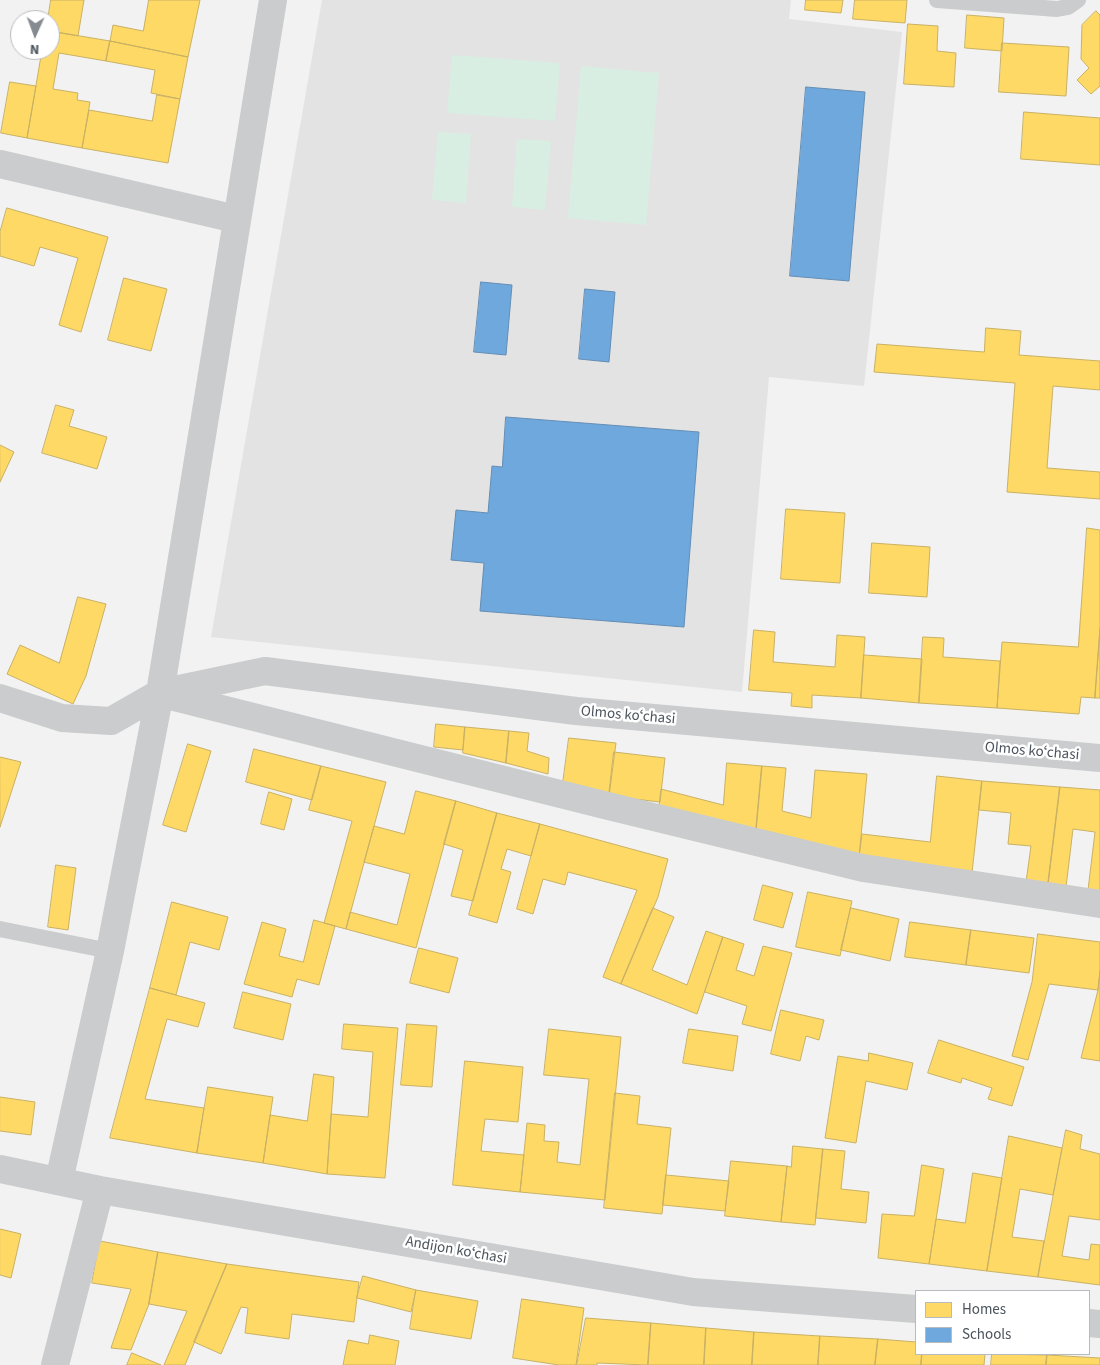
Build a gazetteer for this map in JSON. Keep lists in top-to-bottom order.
{
  "streets": {
    "street": ["Olmos koʻchasi", "Andijon koʻchasi"]
  },
  "legend": ["Homes", "Schools"],
  "north": "bottom"
}
